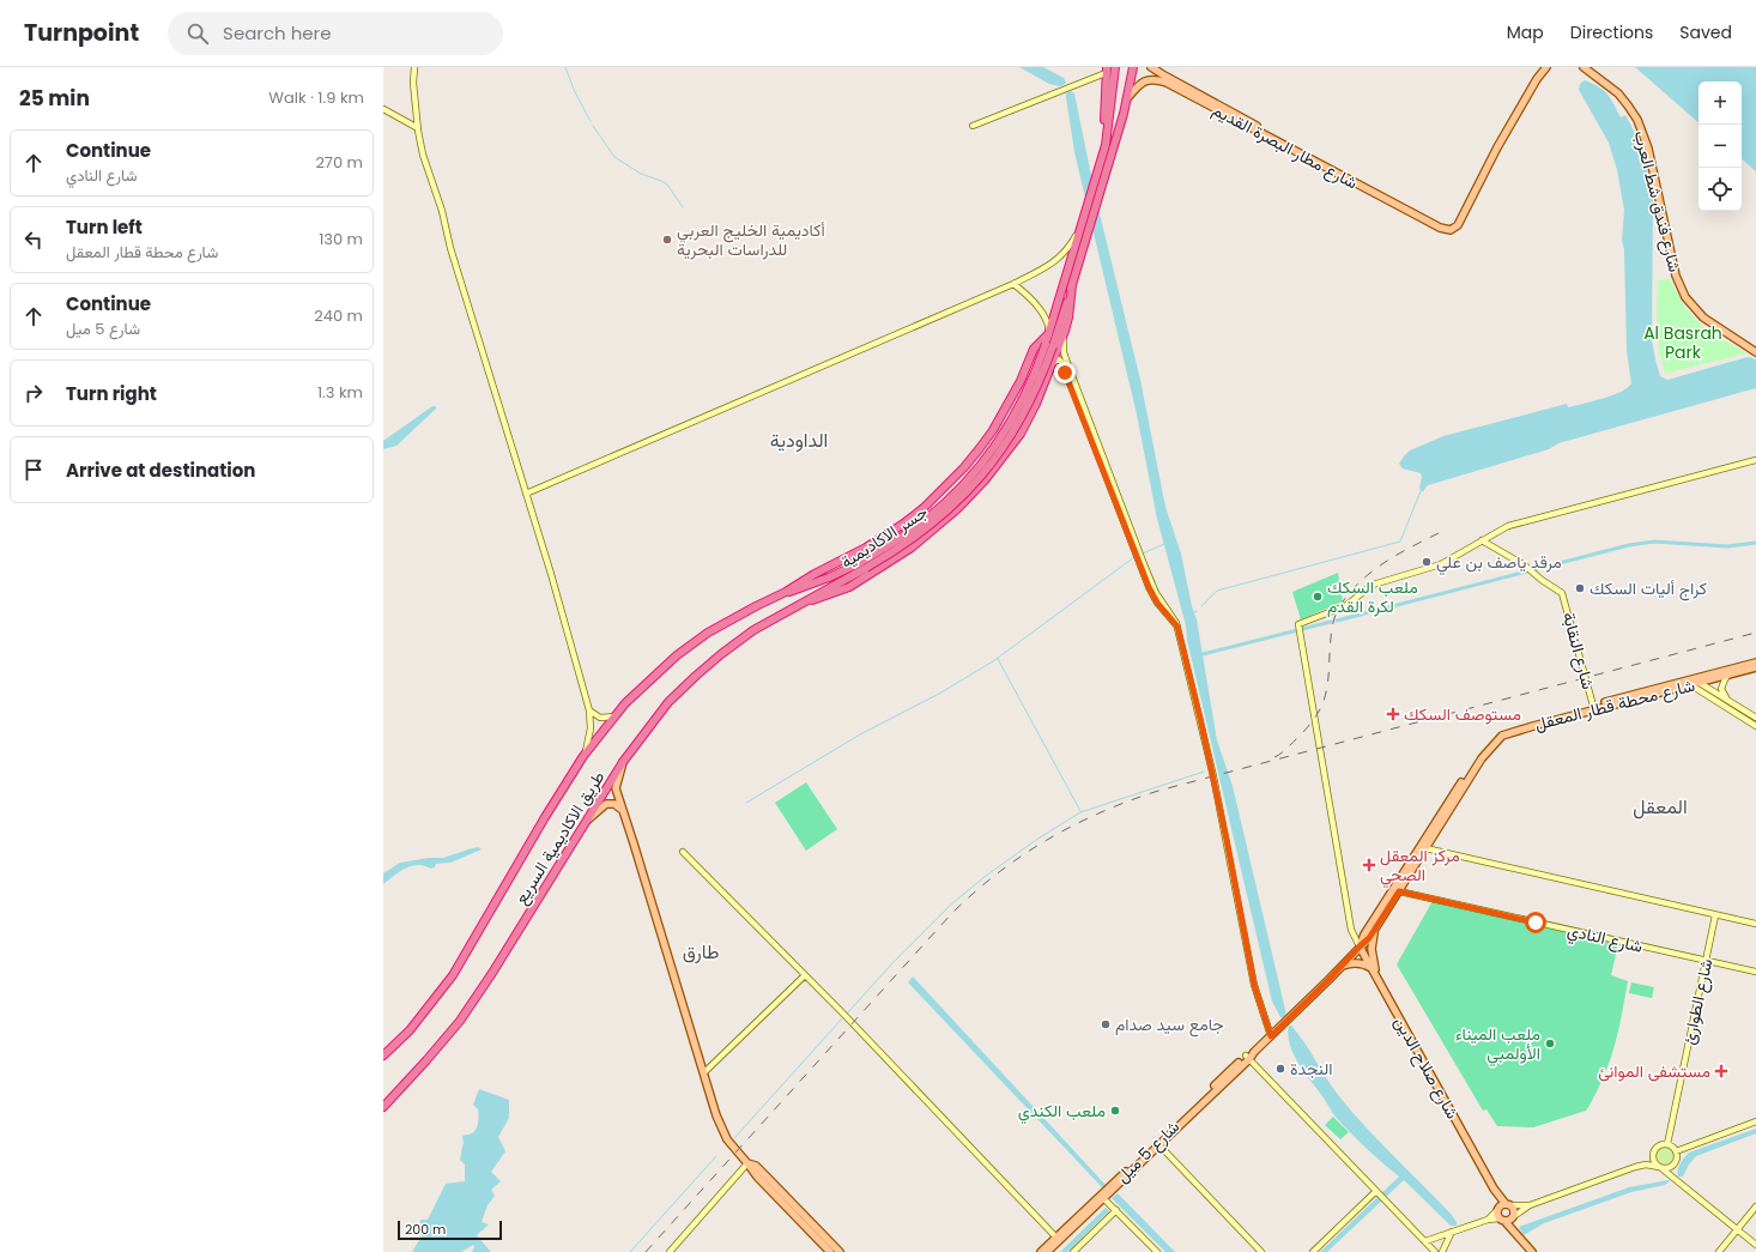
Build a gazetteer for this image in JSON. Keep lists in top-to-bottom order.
{
  "streets": {
    "highway": ["جسر الاكاديمية", "طريق الاكاديمية السريع"],
    "main road": [
      "شارع مطار البصرة القديم",
      "شارع فندق شط العرب",
      "شارع محطة قطار المعقل",
      "شارع صلاح الدين",
      "شارع 5 ميل"
    ],
    "street": ["شارع النقابة", "شارع النادي", "شارع الطوارئ"]
  },
  "crossings": [
    ["جسر الاكاديمية", "طريق الاكاديمية السريع"],
    ["شارع النقابة", "شارع محطة قطار المعقل"],
    ["شارع محطة قطار المعقل", "شارع النادي"],
    ["شارع محطة قطار المعقل", "شارع صلاح الدين"],
    ["شارع محطة قطار المعقل", "شارع 5 ميل"],
    ["شارع النادي", "شارع الطوارئ"],
    ["شارع صلاح الدين", "شارع 5 ميل"]
  ],
  "districts": ["الداودية", "المعقل", "طارق"],
  "parks": ["Al Basrah Park"],
  "places": {
    "other": [
      "أكاديمية الخليج العربي للدراسات البحرية",
      "مرقد ياصف بن علي",
      "كراج أليات السكك",
      "ملعب السكك لكرة القدم",
      "جامع سيد صدام",
      "ملعب الميناء الأولمبي",
      "النجدة",
      "ملعب الكندي"
    ],
    "health": ["مستوصف السكك", "مركز المعقل الصحي", "مستشفى الموانئ"]
  },
  "scale_bar": "200 m",
  "page": {
    "header": "Turnpoint",
    "search": "Search here",
    "nav": ["Map", "Directions", "Saved"],
    "heading": ["25 min", "Walk · 1.9 km"],
    "map_buttons": ["+", "−"],
    "list": [
      ["Continue", "شارع النادي", "270 m"],
      ["Turn left", "شارع محطة قطار المعقل", "130 m"],
      ["Continue", "شارع 5 ميل", "240 m"],
      ["Turn right", "1.3 km"],
      "Arrive at destination"
    ],
    "scale": "200 m"
  }
}
